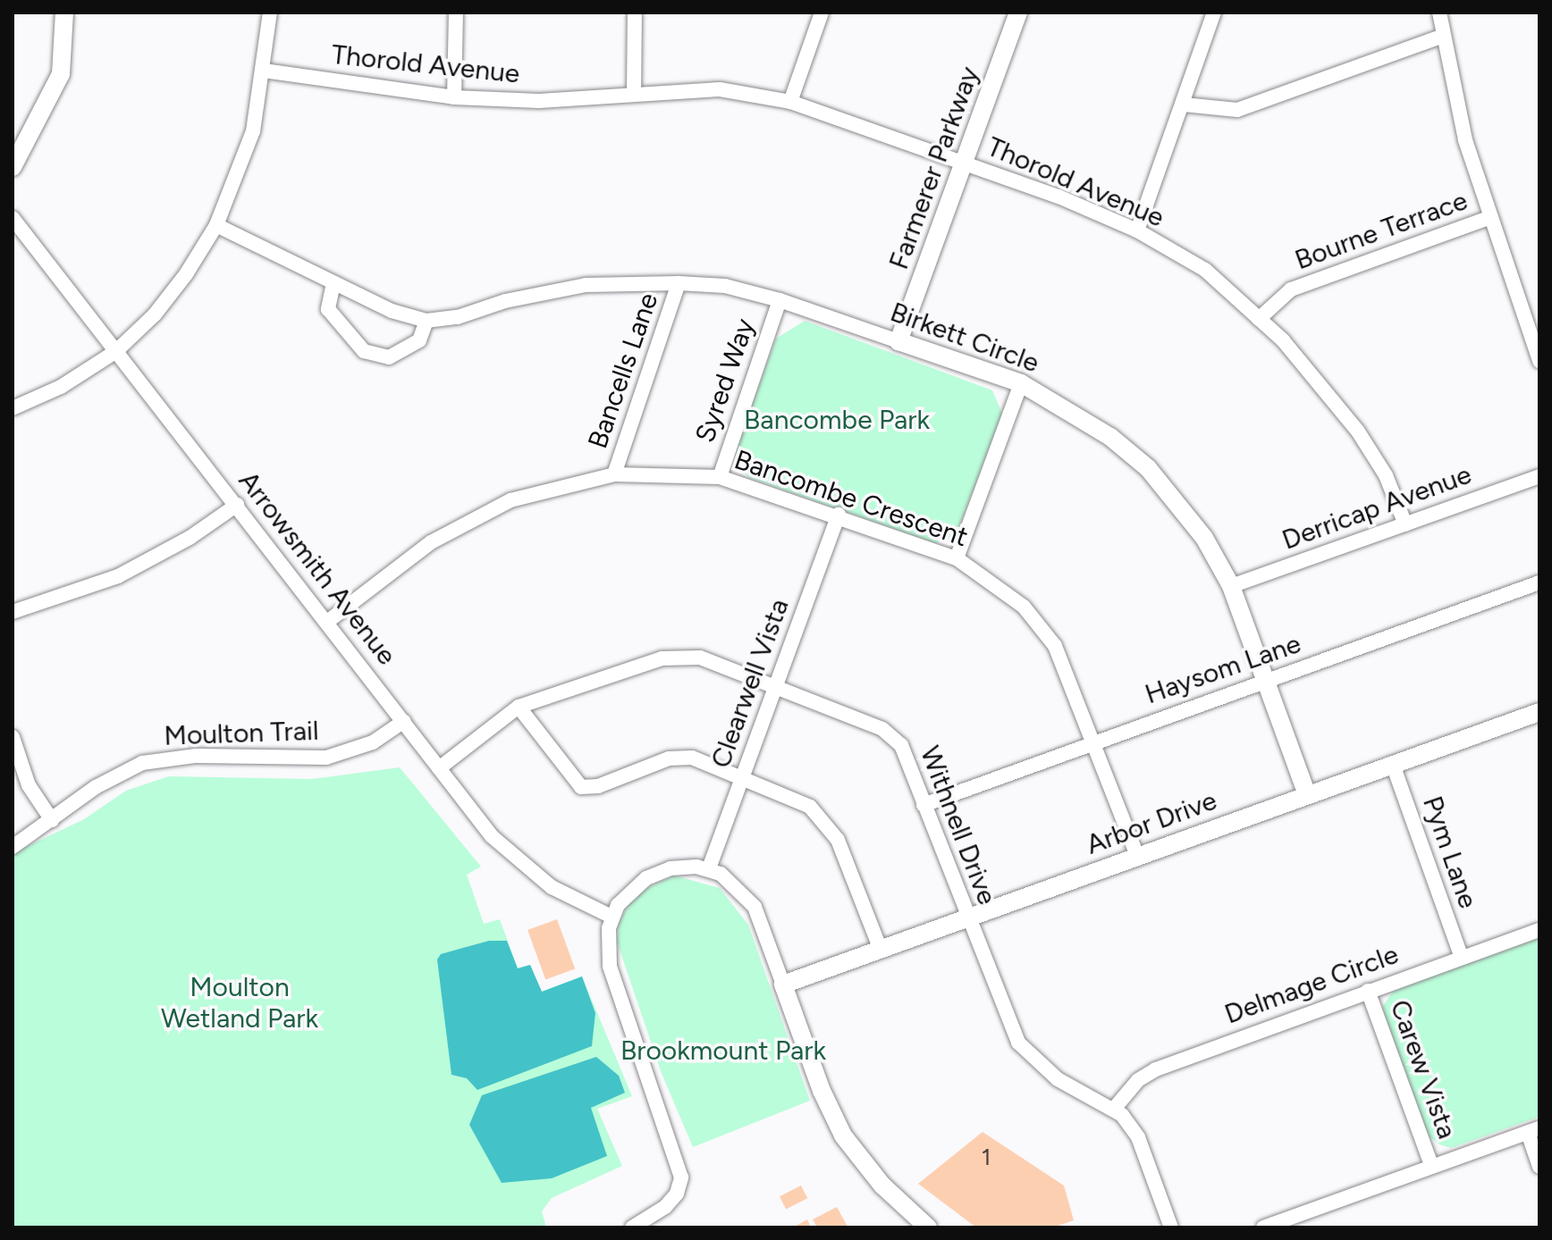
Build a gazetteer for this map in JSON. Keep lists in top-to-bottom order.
{
  "streets": {
    "street": [
      "Thorold Avenue",
      "Farmerer Parkway",
      "Bourne Terrace",
      "Birkett Circle",
      "Bancells Lane",
      "Syred Way",
      "Bancombe Crescent",
      "Derricap Avenue",
      "Arrowsmith Avenue",
      "Haysom Lane",
      "Clearwell Vista",
      "Moulton Trail",
      "Arbor Drive",
      "Withnell Drive",
      "Pym Lane",
      "Delmage Circle",
      "Carew Vista"
    ]
  },
  "crossings": [
    ["Thorold Avenue", "Farmerer Parkway"],
    ["Thorold Avenue", "Bourne Terrace"],
    ["Thorold Avenue", "Derricap Avenue"],
    ["Farmerer Parkway", "Birkett Circle"],
    ["Birkett Circle", "Bancells Lane"],
    ["Birkett Circle", "Syred Way"],
    ["Birkett Circle", "Derricap Avenue"],
    ["Birkett Circle", "Haysom Lane"],
    ["Birkett Circle", "Arbor Drive"],
    ["Bancells Lane", "Bancombe Crescent"],
    ["Syred Way", "Bancombe Crescent"],
    ["Bancombe Crescent", "Arrowsmith Avenue"],
    ["Bancombe Crescent", "Haysom Lane"],
    ["Bancombe Crescent", "Clearwell Vista"],
    ["Bancombe Crescent", "Arbor Drive"],
    ["Arrowsmith Avenue", "Moulton Trail"],
    ["Arrowsmith Avenue", "Withnell Drive"],
    ["Haysom Lane", "Withnell Drive"],
    ["Clearwell Vista", "Withnell Drive"],
    ["Arbor Drive", "Withnell Drive"],
    ["Arbor Drive", "Pym Lane"],
    ["Withnell Drive", "Delmage Circle"],
    ["Pym Lane", "Delmage Circle"],
    ["Delmage Circle", "Carew Vista"]
  ],
  "parks": ["Bancombe Park", "Moulton Wetland Park", "Brookmount Park"],
  "house_numbers": ["1"]
}
